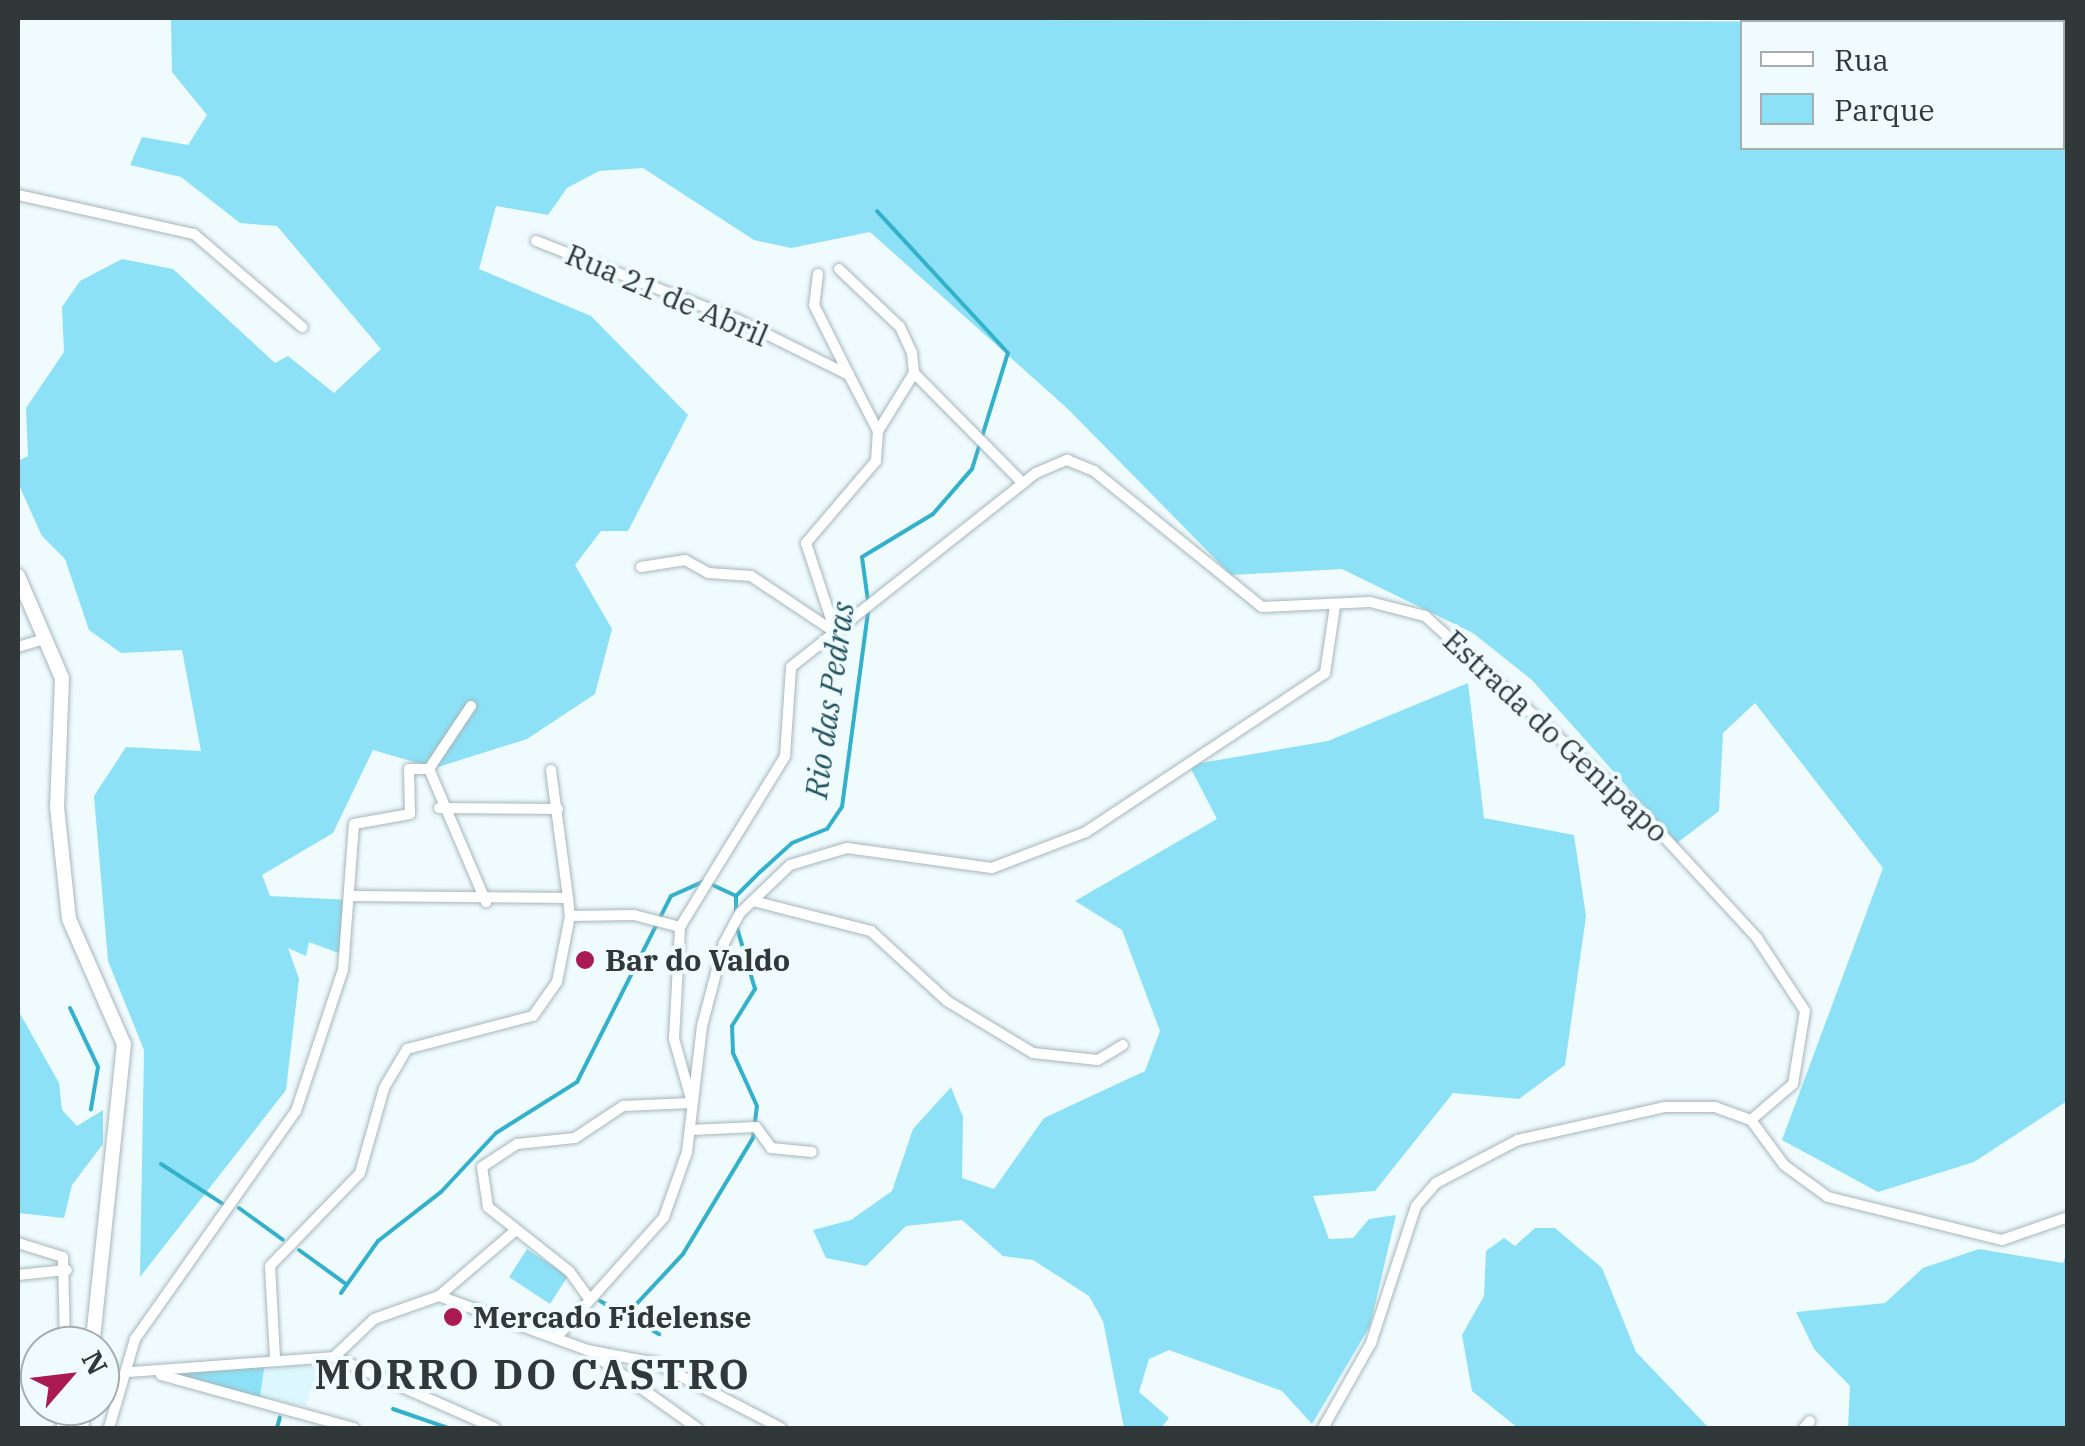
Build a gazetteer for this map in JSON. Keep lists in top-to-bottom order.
{
  "streets": {
    "street": ["Rua 21 de Abril", "Estrada do Genipapo"]
  },
  "districts": ["MORRO DO CASTRO"],
  "water": ["Rio das Pedras"],
  "places": ["Bar do Valdo", "Mercado Fidelense"],
  "legend": ["Rua", "Parque"],
  "north": "top right"
}
